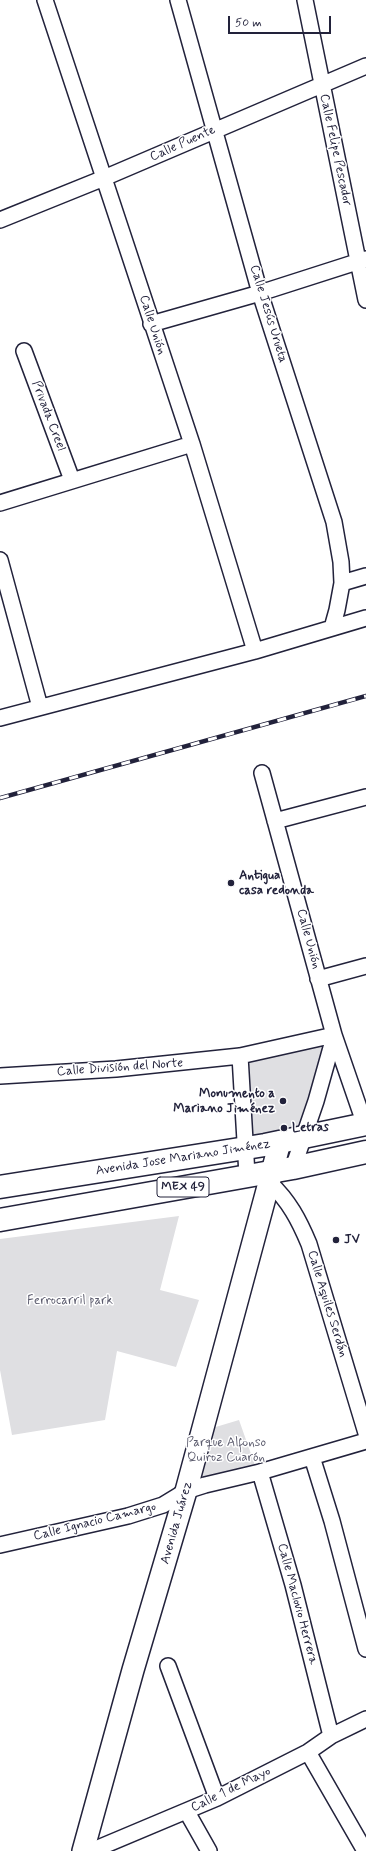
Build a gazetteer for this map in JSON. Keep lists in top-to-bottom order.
{
  "streets": {
    "highway": ["Avenida Jose Mariano Jiménez", "MEX 49"],
    "main road": ["Avenida Juárez"],
    "street": [
      "Calle Puente",
      "Calle Felipe Pescador",
      "Calle Jesús Urueta",
      "Calle Unión",
      "Privada Creel",
      "Calle División del Norte",
      "Calle Aquiles Serdán",
      "Calle Ignacio Camargo",
      "Calle Maclovio Herrera",
      "Calle 1 de Mayo"
    ]
  },
  "crossings": [
    ["Calle Puente", "Calle Felipe Pescador"],
    ["Calle Puente", "Calle Jesús Urueta"],
    ["Calle Puente", "Calle Unión"],
    ["Calle Unión", "Avenida Jose Mariano Jiménez"],
    ["Avenida Jose Mariano Jiménez", "Calle Aquiles Serdán"],
    ["Avenida Jose Mariano Jiménez", "Avenida Juárez"],
    ["Calle Aquiles Serdán", "Avenida Juárez"],
    ["Calle Ignacio Camargo", "Avenida Juárez"],
    ["Calle Ignacio Camargo", "Calle Maclovio Herrera"],
    ["Calle Maclovio Herrera", "Calle 1 de Mayo"]
  ],
  "parks": ["Ferrocarril park", "Parque Alfonso Quiroz Cuarón"],
  "places": [
    "Antigua casa redonda",
    "Monumento a Mariano Jiménez",
    "Letras",
    "JV"
  ],
  "scale_bar": "50 m"
}
